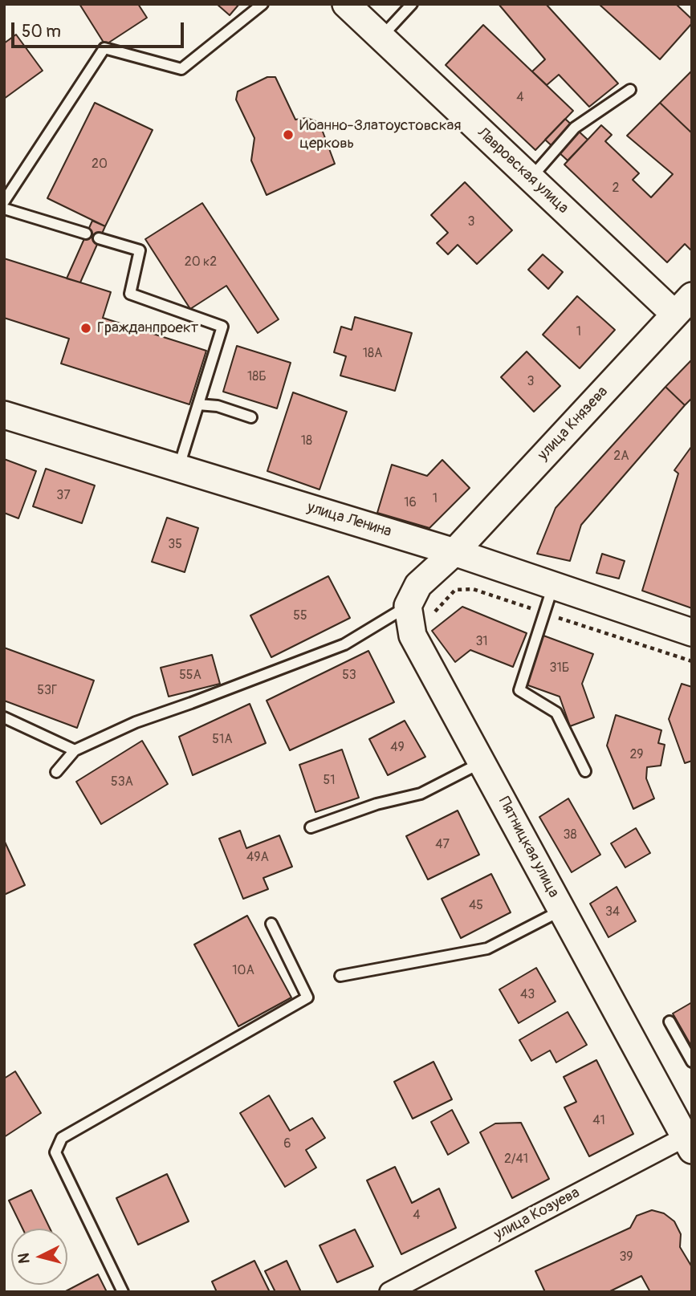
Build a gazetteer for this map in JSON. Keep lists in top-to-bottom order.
{
  "streets": {
    "main road": [
      "Лавровская улица",
      "улица Князева",
      "улица Ленина",
      "Пятницкая улица"
    ],
    "street": ["улица Козуева"]
  },
  "crossings": [
    ["Лавровская улица", "улица Князева"],
    ["улица Князева", "улица Ленина"],
    ["Пятницкая улица", "улица Козуева"]
  ],
  "places": ["Иоанно-Златоустовская церковь", "Гражданпроект"],
  "house_numbers": [
    "4",
    "20",
    "2",
    "3",
    "20 к2",
    "1",
    "18А",
    "18Б",
    "3",
    "18",
    "2А",
    "37",
    "1",
    "16",
    "35",
    "55",
    "31",
    "31Б",
    "55А",
    "53",
    "53Г",
    "51А",
    "49",
    "29",
    "51",
    "53А",
    "38",
    "47",
    "49А",
    "45",
    "34",
    "10А",
    "43",
    "41",
    "6",
    "2/41",
    "4",
    "39"
  ],
  "scale_bar": "50 m",
  "north": "left"
}
